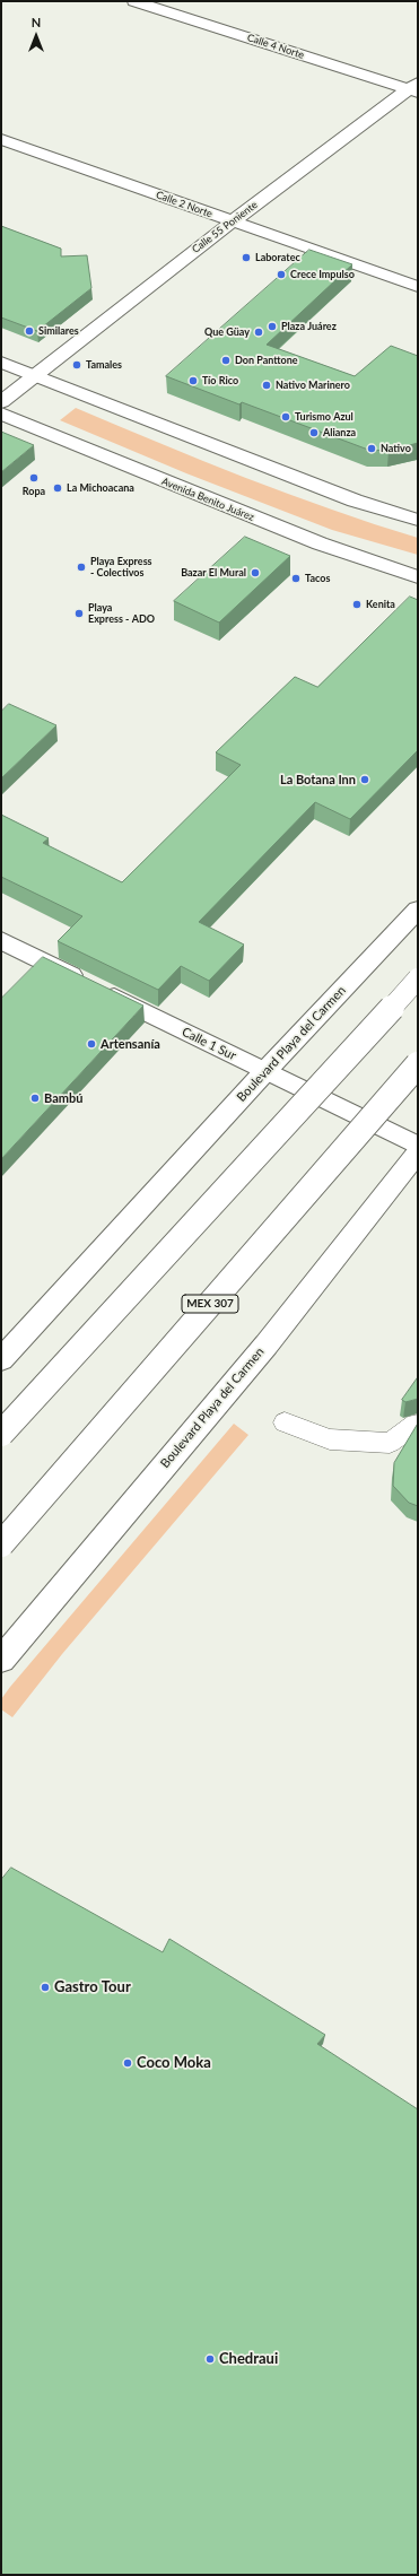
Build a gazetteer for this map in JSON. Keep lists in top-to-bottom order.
{
  "streets": {
    "main road": [
      "Calle 4 Norte",
      "Calle 2 Norte",
      "Calle 55 Poniente",
      "Avenida Benito Juárez",
      "Calle 1 Sur",
      "Boulevard Playa del Carmen",
      "MEX 307"
    ]
  },
  "crossings": [
    ["Calle 4 Norte", "Calle 55 Poniente"],
    ["Calle 2 Norte", "Calle 55 Poniente"],
    ["Calle 1 Sur", "Boulevard Playa del Carmen"]
  ],
  "places": [
    "Laboratec",
    "Crece Impulso",
    "Plaza Juárez",
    "Similares",
    "Que Güay",
    "Don Panttone",
    "Tamales",
    "Tío Rico",
    "Nativo Marinero",
    "Turismo Azul",
    "Alianza",
    "Nativo",
    "Ropa",
    "La Michoacana",
    "Playa Express - Colectivos",
    "Bazar El Mural",
    "Tacos",
    "Kenita",
    "Playa Express - ADO",
    "La Botana Inn",
    "Artensanía",
    "Bambú",
    "Gastro Tour",
    "Coco Moka",
    "Chedraui"
  ],
  "north": "top"
}
